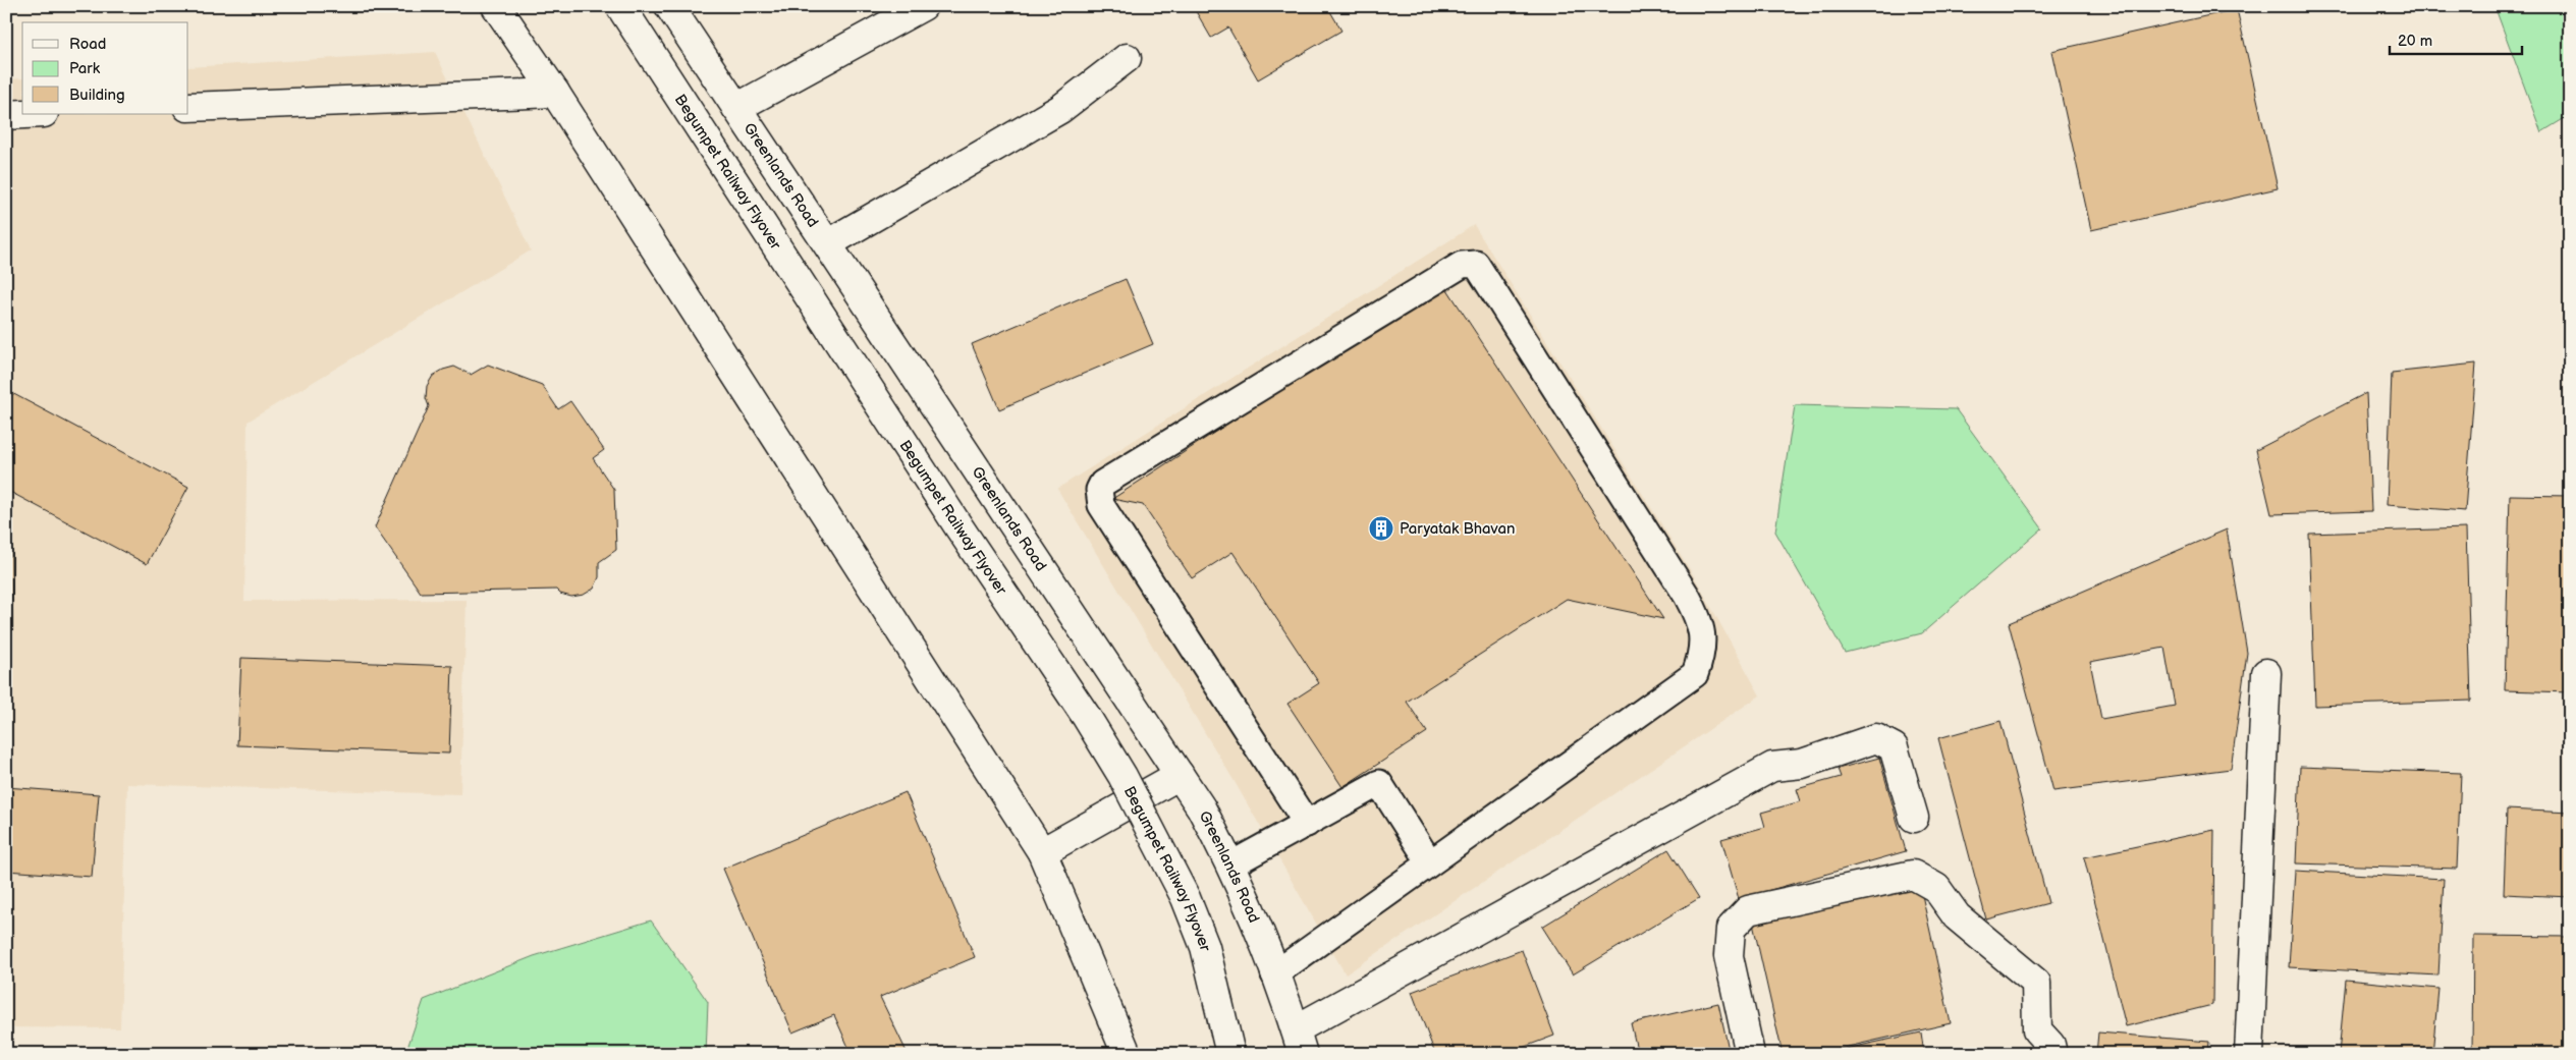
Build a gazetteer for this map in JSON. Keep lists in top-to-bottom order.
{
  "streets": {
    "street": ["Begumpet Railway Flyover", "Greenlands Road"]
  },
  "places": {
    "building": ["Paryatak Bhavan"]
  },
  "legend": ["Road", "Park", "Building"],
  "scale_bar": "20 m"
}
